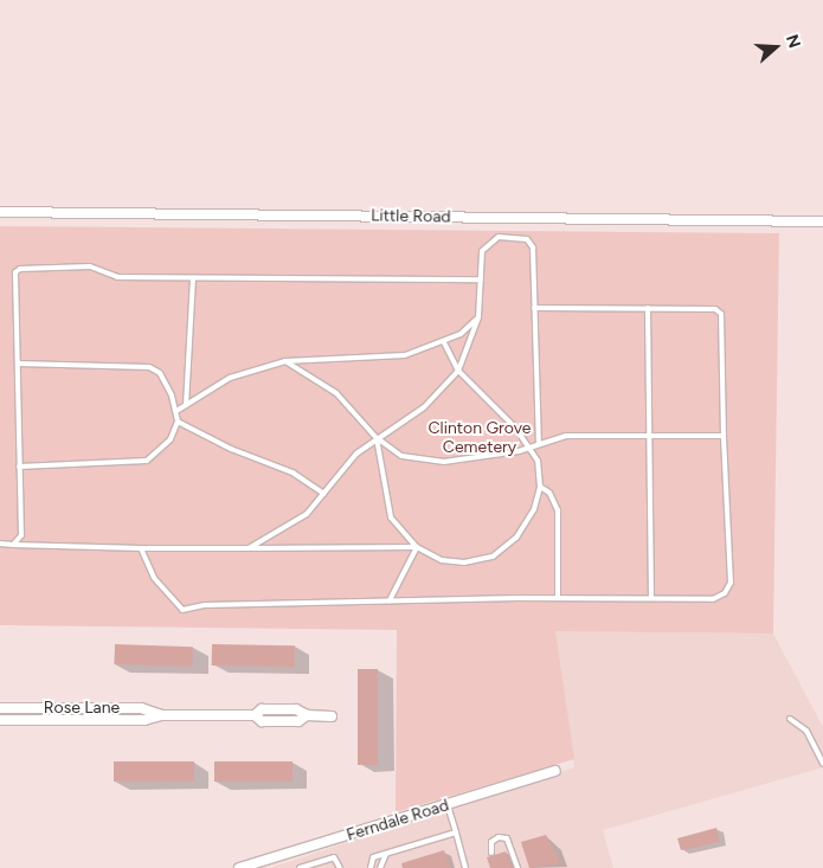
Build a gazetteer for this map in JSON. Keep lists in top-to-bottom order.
{
  "streets": {
    "street": ["Little Road", "Rose Lane", "Ferndale Road"]
  },
  "parks": ["Clinton Grove Cemetery"],
  "north": "right"
}
